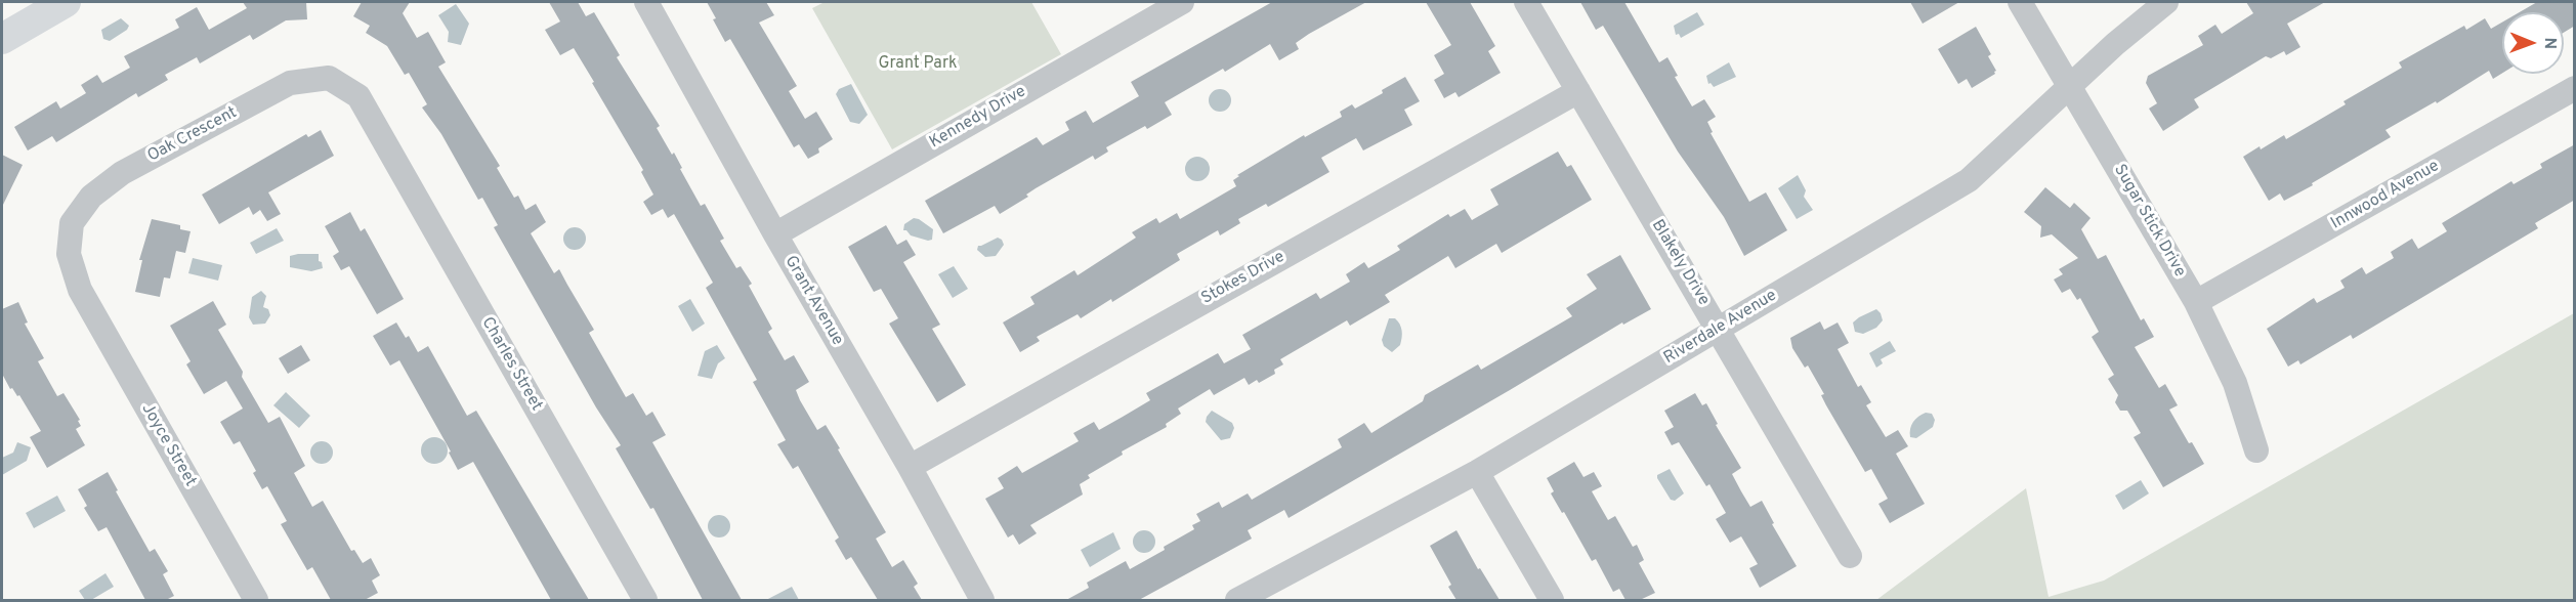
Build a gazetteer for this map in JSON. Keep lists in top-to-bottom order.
{
  "streets": {
    "street": [
      "Kennedy Drive",
      "Oak Crescent",
      "Innwood Avenue",
      "Sugar Stick Drive",
      "Blakely Drive",
      "Stokes Drive",
      "Grant Avenue",
      "Riverdale Avenue",
      "Charles Street",
      "Joyce Street"
    ]
  },
  "crossings": [
    ["Kennedy Drive", "Grant Avenue"],
    ["Oak Crescent", "Charles Street"],
    ["Oak Crescent", "Joyce Street"],
    ["Innwood Avenue", "Sugar Stick Drive"],
    ["Sugar Stick Drive", "Riverdale Avenue"],
    ["Blakely Drive", "Stokes Drive"],
    ["Blakely Drive", "Riverdale Avenue"],
    ["Stokes Drive", "Grant Avenue"]
  ],
  "parks": ["Grant Park"],
  "north": "right"
}
